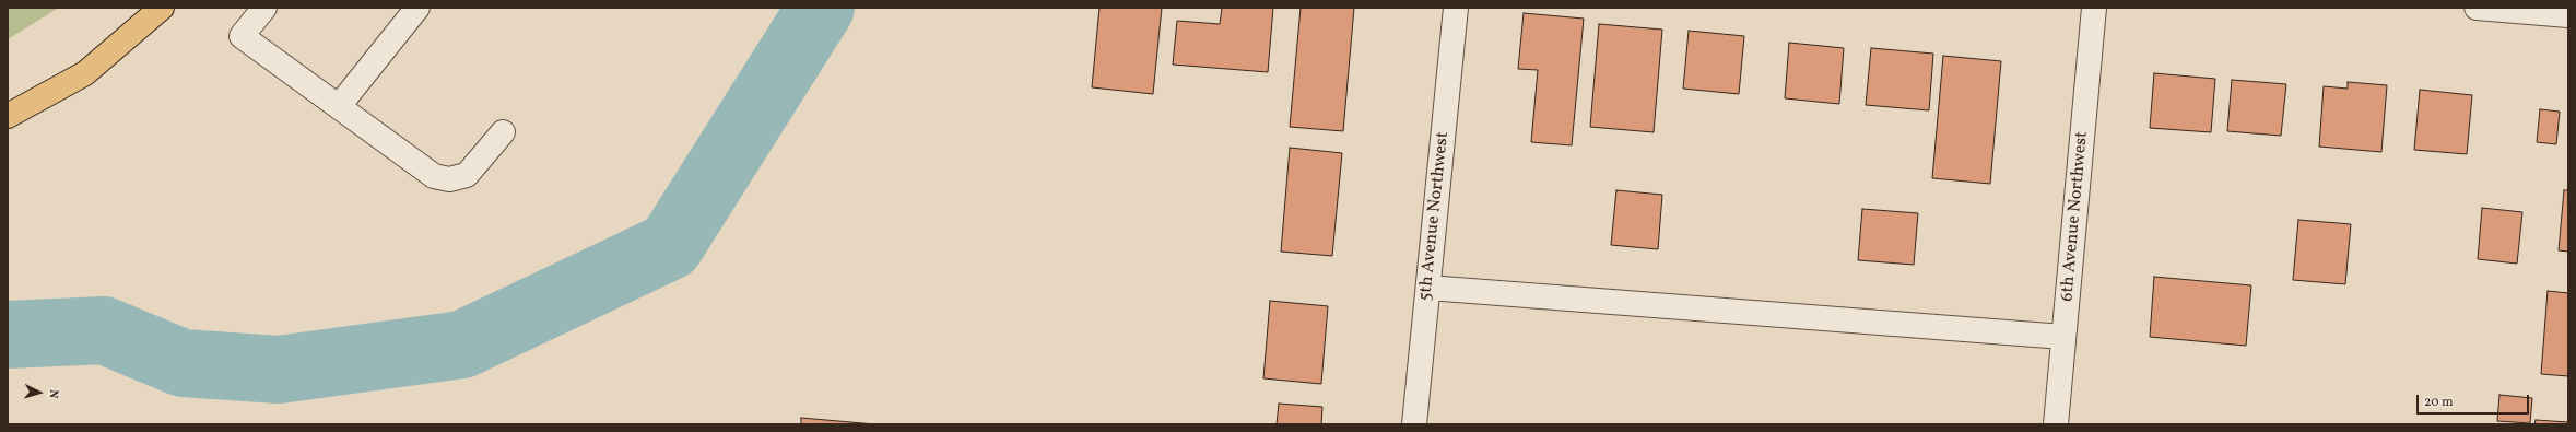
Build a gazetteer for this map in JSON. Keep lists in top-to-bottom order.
{
  "streets": {
    "street": ["5th Avenue Northwest", "6th Avenue Northwest"]
  },
  "scale_bar": "20 m",
  "north": "right"
}
